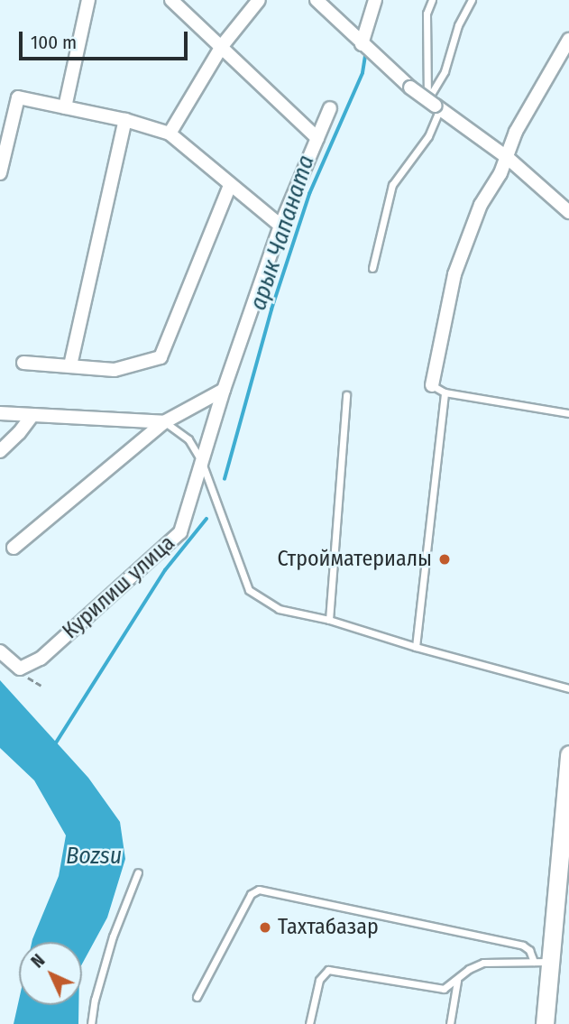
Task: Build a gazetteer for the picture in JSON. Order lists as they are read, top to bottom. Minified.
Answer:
{"streets":{"street":["Курилиш улица"]},"water":["арык Чапаната","Bozsu"],"places":["Стройматериалы","Тахтабазар"],"scale_bar":"100 m","north":"top left"}
